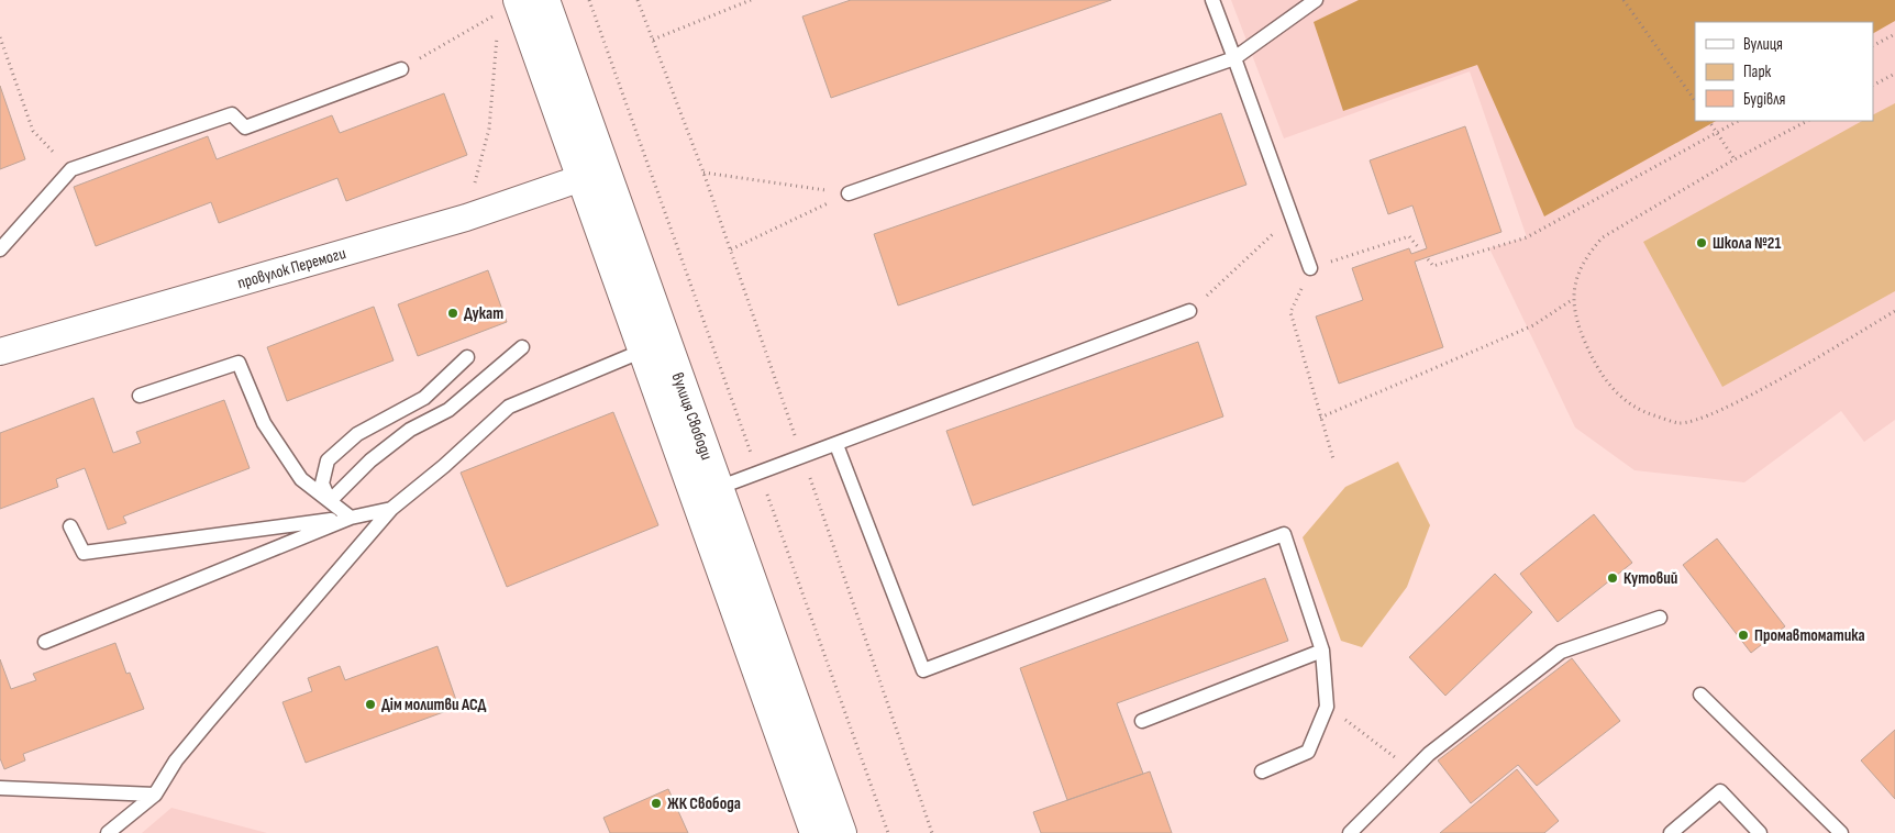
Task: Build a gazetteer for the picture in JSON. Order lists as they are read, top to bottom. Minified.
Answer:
{"streets":{"main road":["вулиця Свободи"],"street":["провулок Перемоги"]},"crossings":[["провулок Перемоги","вулиця Свободи"]],"places":["Школа №21","Дукат","Кутовий","Промавтоматика","Дім молитви АСД","ЖК Свобода"],"legend":["Вулиця","Парк","Будівля"]}
